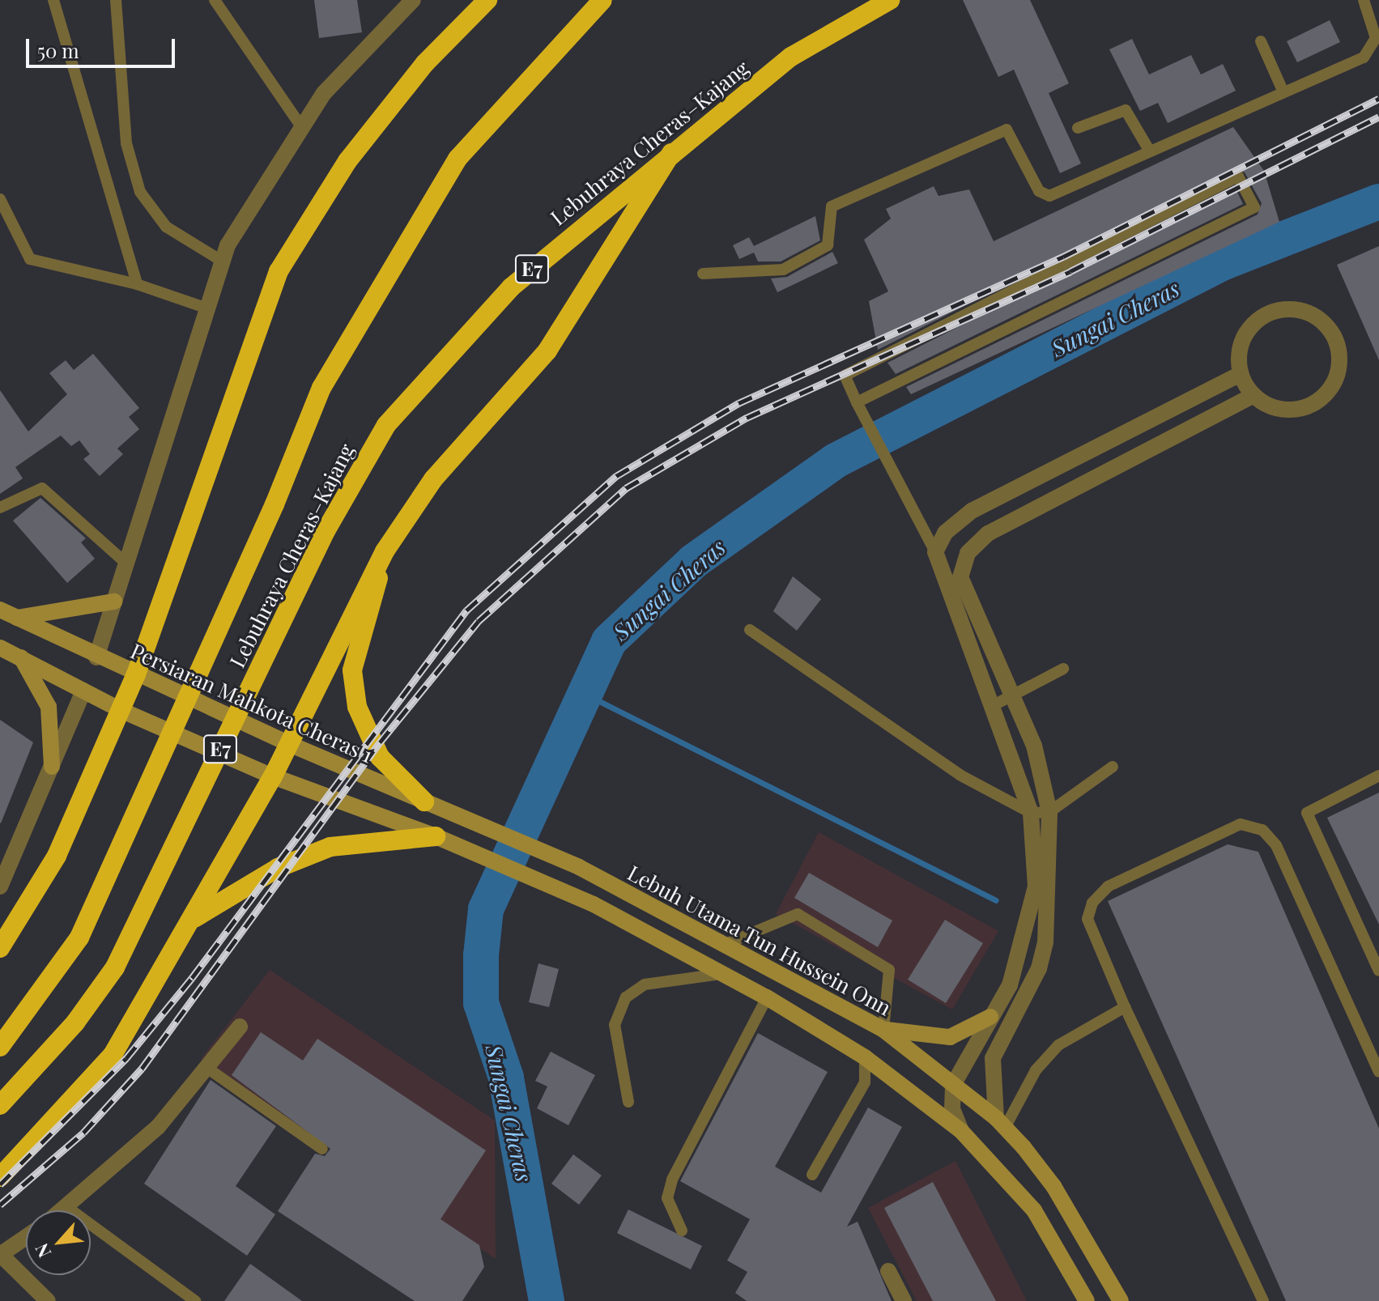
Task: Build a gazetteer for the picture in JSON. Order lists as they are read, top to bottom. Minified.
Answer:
{"streets":{"highway":["Lebuhraya Cheras–Kajang","E7"],"main road":["Persiaran Mahkota Cheras 1","Lebuh Utama Tun Hussein Onn"]},"crossings":[["Persiaran Mahkota Cheras 1","Lebuh Utama Tun Hussein Onn"]],"water":["Sungai Cheras"],"scale_bar":"50 m","north":"bottom left"}
